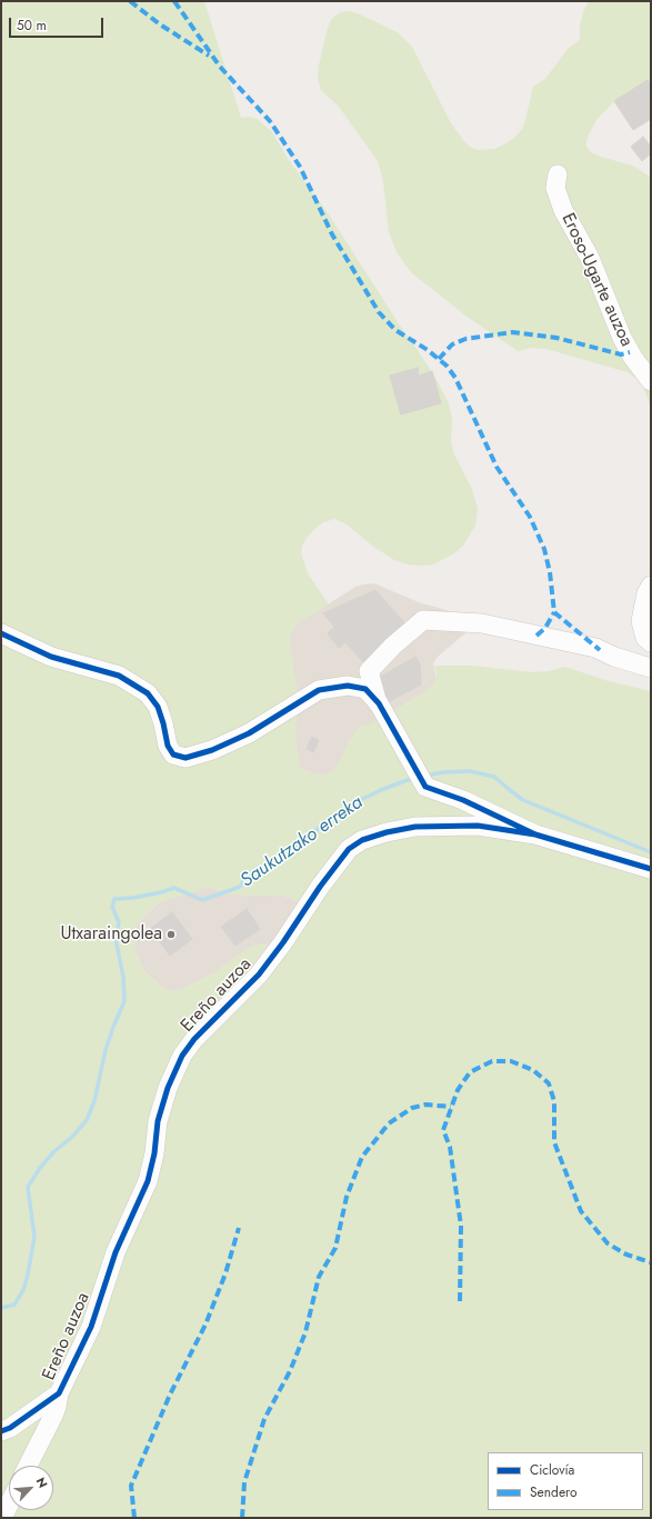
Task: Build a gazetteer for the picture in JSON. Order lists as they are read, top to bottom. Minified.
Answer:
{"streets":{"street":["Eroso-Ugarte auzoa","Ereño auzoa"]},"water":["Saukutzako erreka"],"places":["Utxaraingolea"],"legend":["Ciclovía","Sendero"],"scale_bar":"50 m","north":"top right"}
